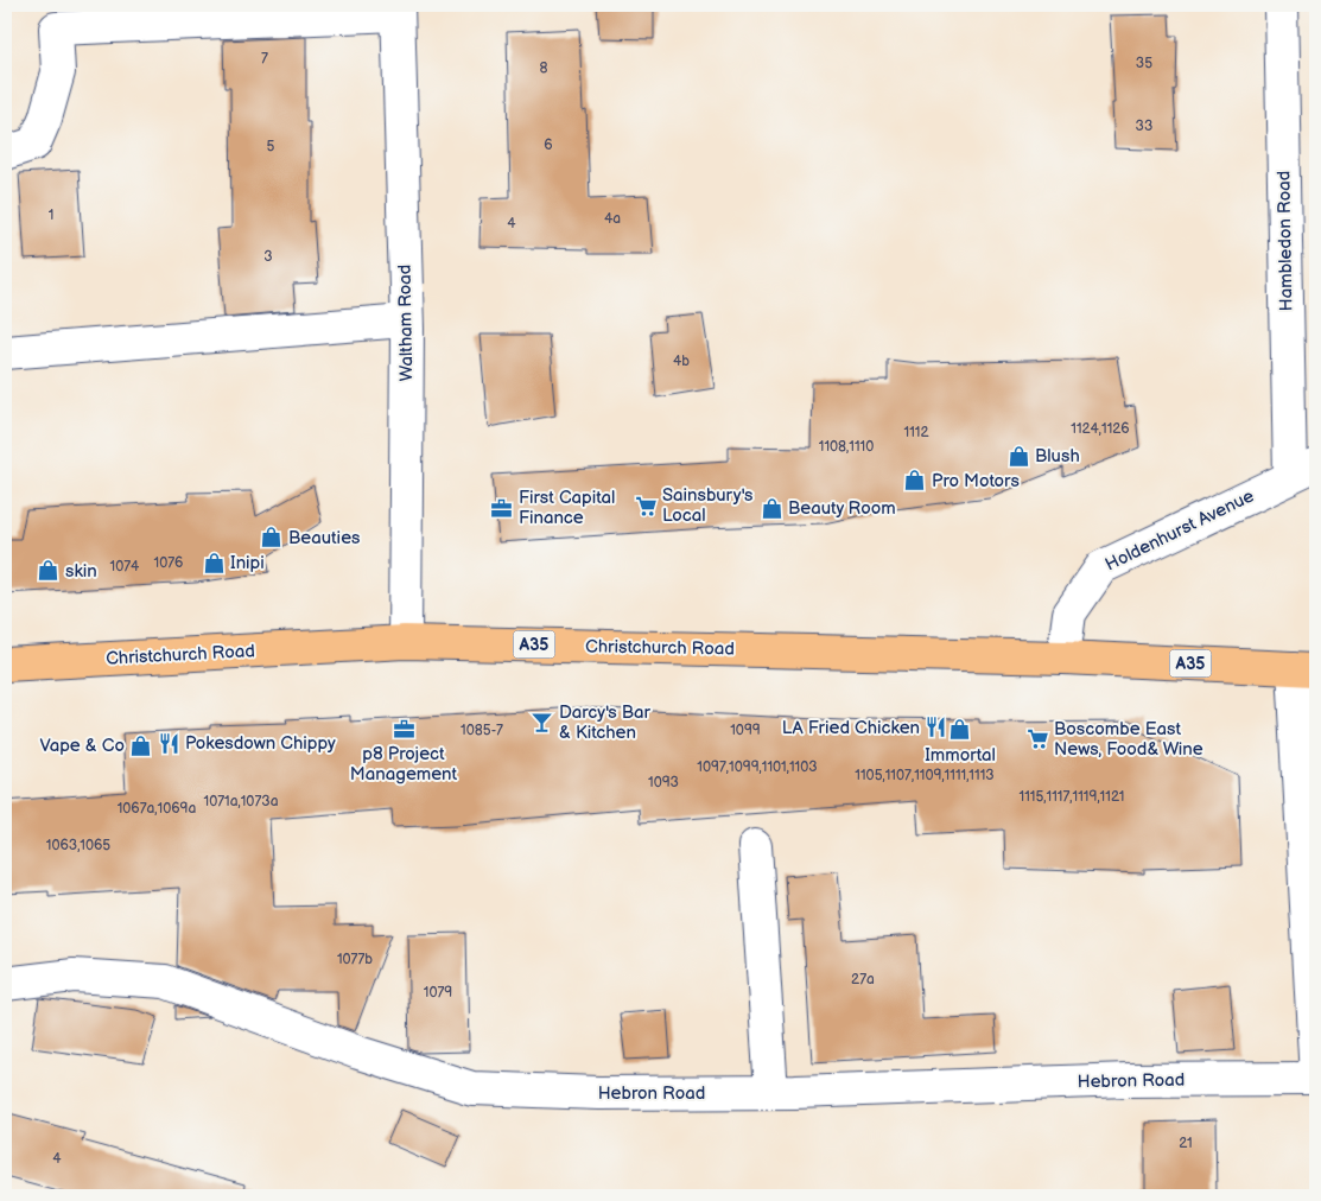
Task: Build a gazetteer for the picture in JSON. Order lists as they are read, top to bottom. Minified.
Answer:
{"streets":{"main road":["A35","Christchurch Road"],"street":["Hambledon Road","Waltham Road","Holdenhurst Avenue","Hebron Road"]},"crossings":[["Hambledon Road","Holdenhurst Avenue"],["Waltham Road","Christchurch Road"],["Holdenhurst Avenue","Christchurch Road"]],"places":{"shop":["Blush","Pro Motors","Beauty Room","Beauties","Inipi","skin","Immortal","Vape & Co"],"supermarket":["Sainsbury's Local","Boscombe East News, Food& Wine"],"office":["First Capital Finance","p8 Project Management"],"bar":["Darcy's Bar & Kitchen"],"restaurant":["LA Fried Chicken","Pokesdown Chippy"]},"house_numbers":["7","35","8","33","6","5","1","4a","4","3","4b","1124,1126","1112","1108,1110","1076","1074","1085-7","1099","1097,1099,1101,1103","1105,1107,1109,1111,1113","1093","1115,1117,1119,1121","1071a,1073a","1067a,1069a","1063,1065","1077b","27a","1079","21","4"]}
